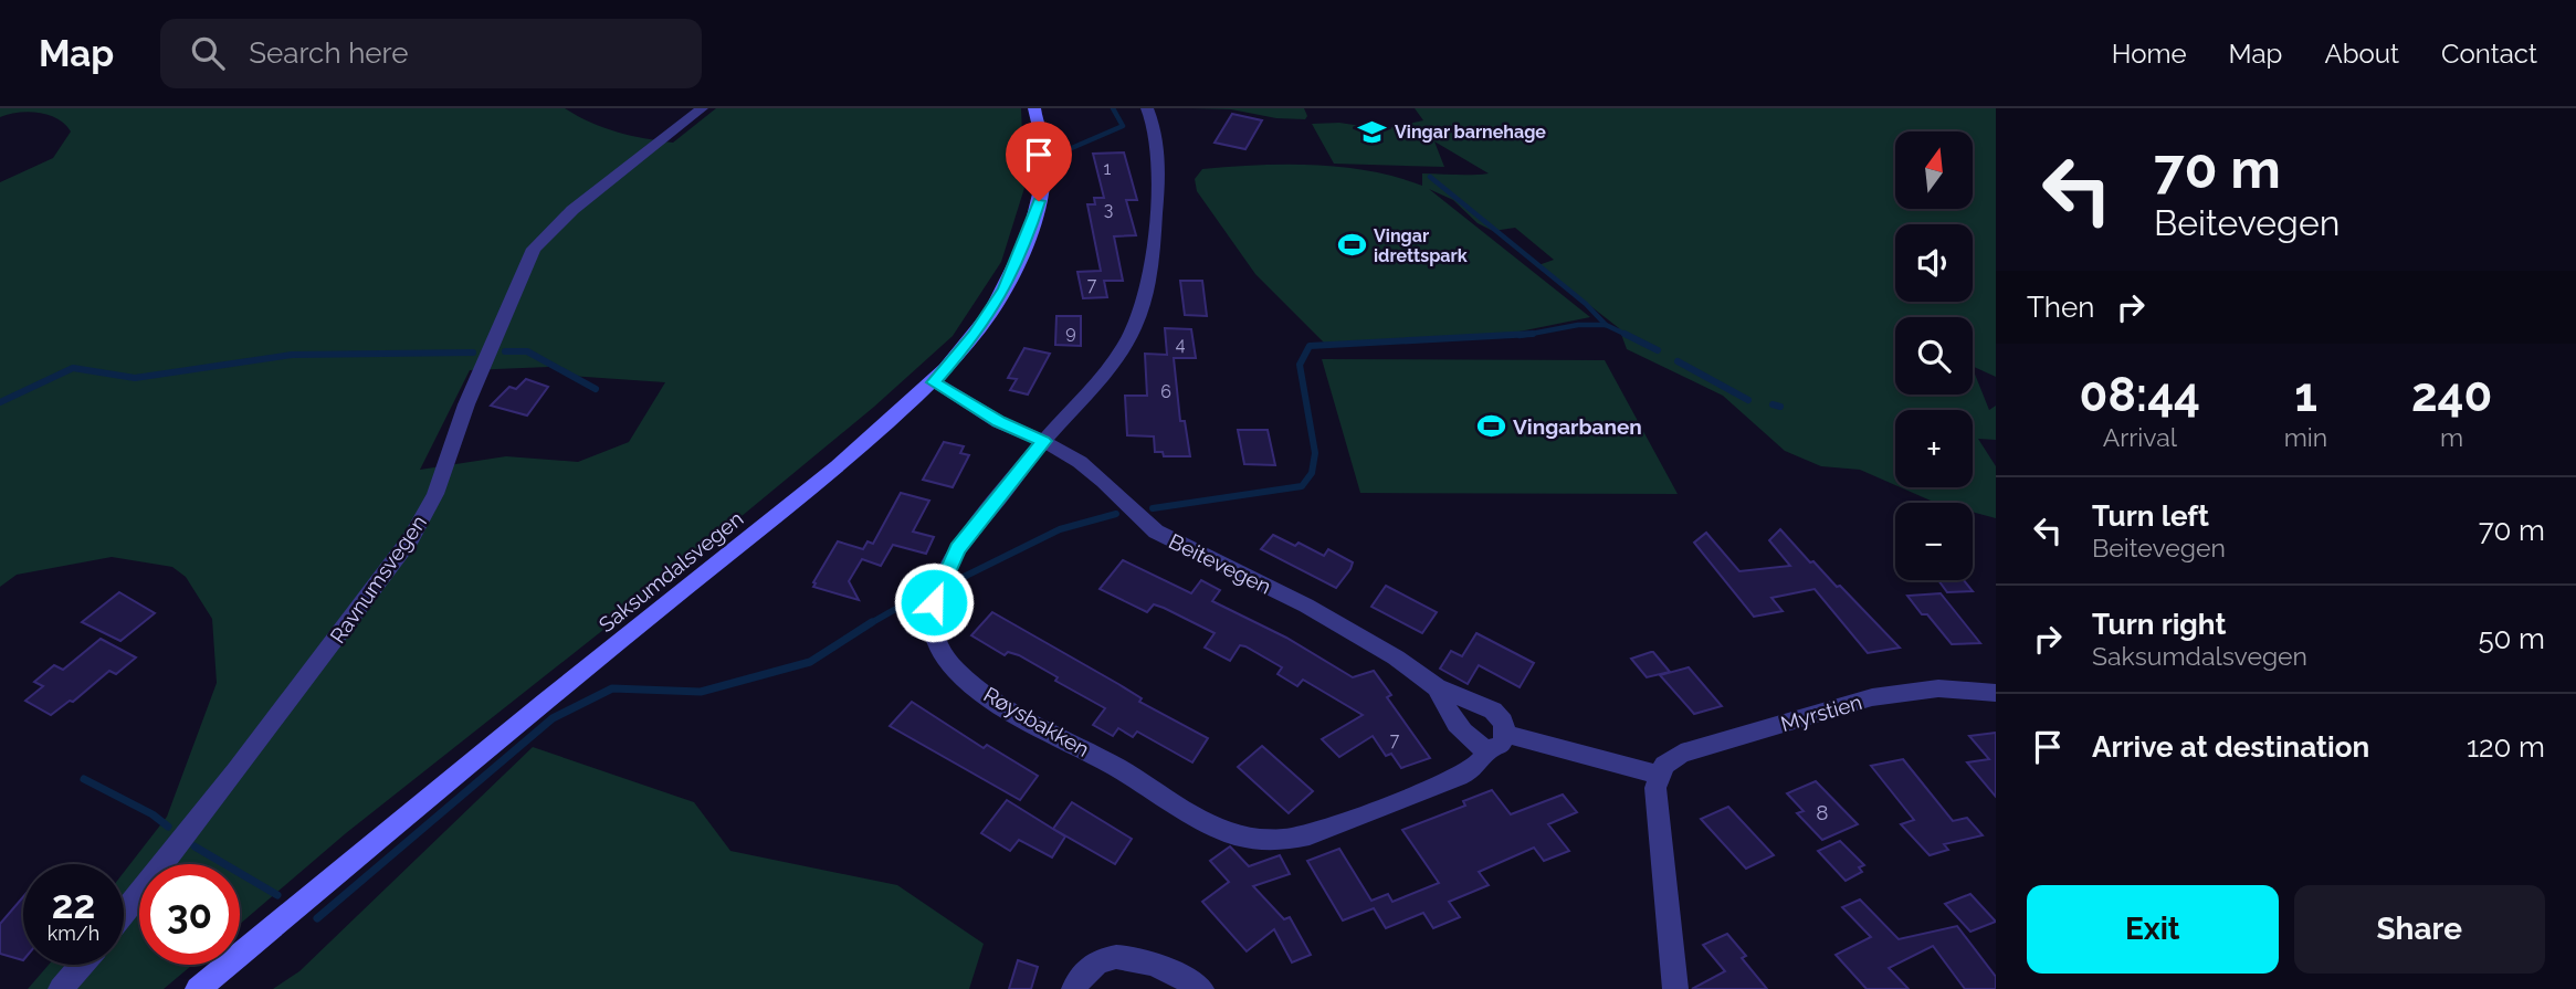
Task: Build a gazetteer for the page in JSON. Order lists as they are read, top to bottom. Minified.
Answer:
{"streets":{"main road":["Saksumdalsvegen"],"street":["Beitevegen","Ravnumsvegen","Myrstien","Røysbakken"]},"crossings":[["Beitevegen","Saksumdalsvegen"],["Beitevegen","Røysbakken"]],"places":{"school or university":["Vingar barnehage"],"sports":["Vingar idrettspark","Vingarbanen"]},"house_numbers":["1","3","7","9","4","6","7","8"],"north":"top","page":{"header":"Map","search":"Search here","nav":["Home","Map","About","Contact"],"turn":["70 m","Beitevegen"],"map_buttons":["+","−"],"then":"Then","eta":["08:44","Arrival","1","min","240","m"],"list":[{"name":"Turn left","note":"Beitevegen","value":"70 m"},{"name":"Turn right","note":"Saksumdalsvegen","value":"50 m"},{"name":"Arrive at destination","value":"120 m"}],"speed":"22 km/h","limit":"30","buttons":["Exit","Share"]}}
